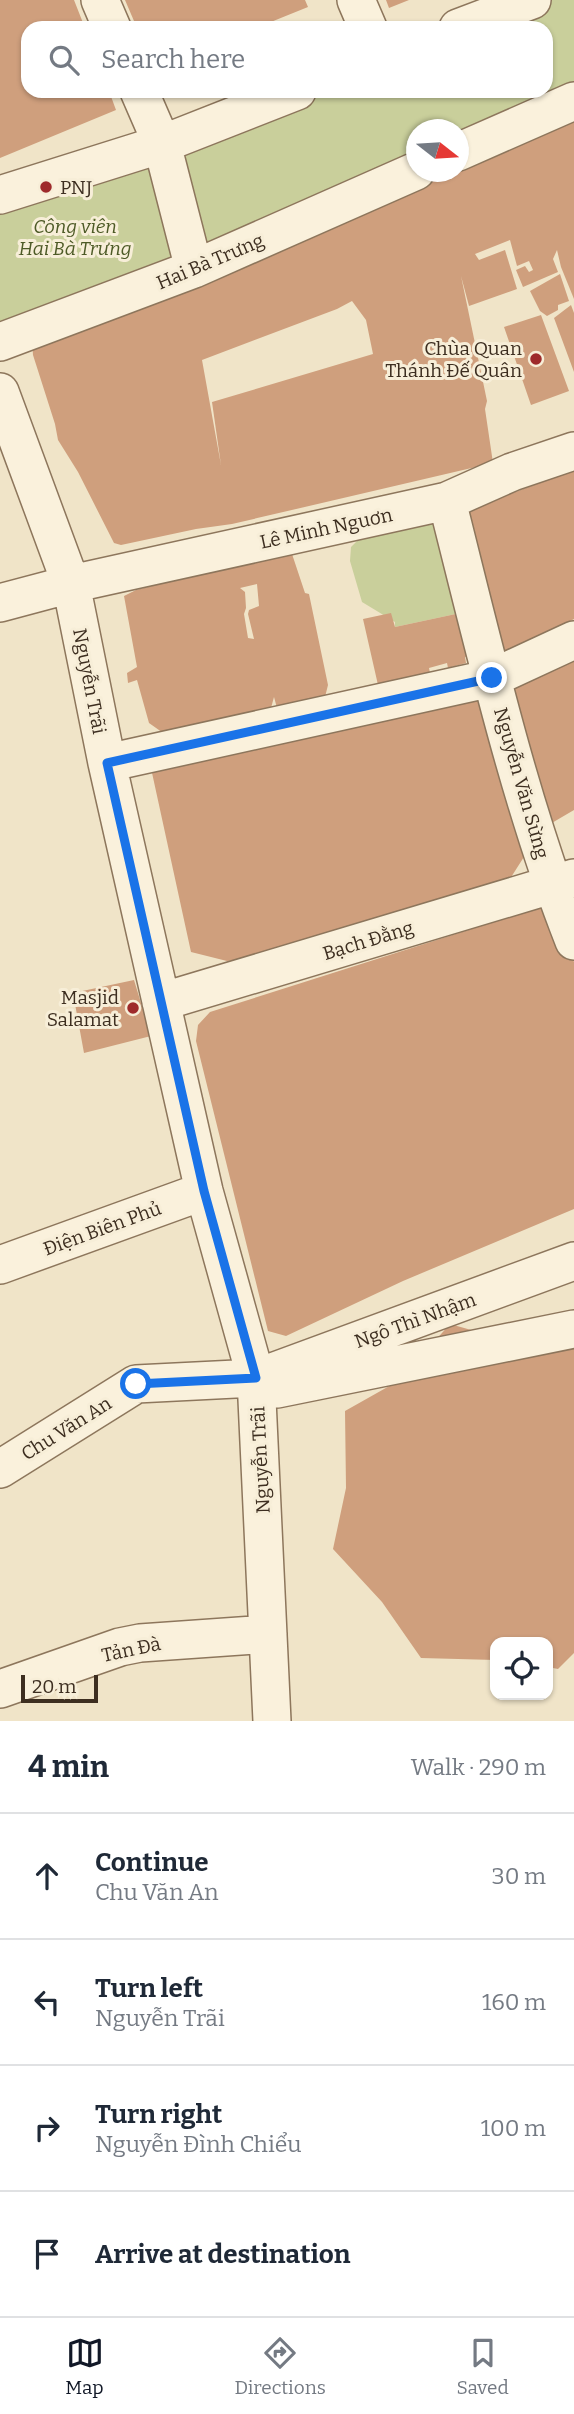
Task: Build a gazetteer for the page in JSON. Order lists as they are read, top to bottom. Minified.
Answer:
{"streets":{"street":["Hai Bà Trưng","Lê Minh Nguơn","Nguyễn Trãi","Nguyễn Văn Sừng","Bạch Đằng","Điện Biên Phủ","Ngô Thì Nhậm","Chu Văn An","Tản Đà"]},"crossings":[["Lê Minh Nguơn","Nguyễn Trãi"],["Lê Minh Nguơn","Nguyễn Văn Sừng"],["Nguyễn Trãi","Bạch Đằng"],["Nguyễn Trãi","Điện Biên Phủ"],["Nguyễn Trãi","Ngô Thì Nhậm"],["Nguyễn Trãi","Chu Văn An"],["Nguyễn Trãi","Tản Đà"],["Nguyễn Văn Sừng","Bạch Đằng"],["Ngô Thì Nhậm","Chu Văn An"]],"parks":["Công viên Hai Bà Trưng"],"places":["PNJ","Chùa Quan Thánh Đế Quân","Masjid Salamat"],"scale_bar":"20 m","north":"right","page":{"search":"Search here","scale":"20 m","heading":["4 min","Walk · 290 m"],"list":[["Continue","Chu Văn An","30 m"],["Turn left","Nguyễn Trãi","160 m"],["Turn right","Nguyễn Đình Chiểu","100 m"],"Arrive at destination"],"nav":["Map","Directions","Saved"]}}
